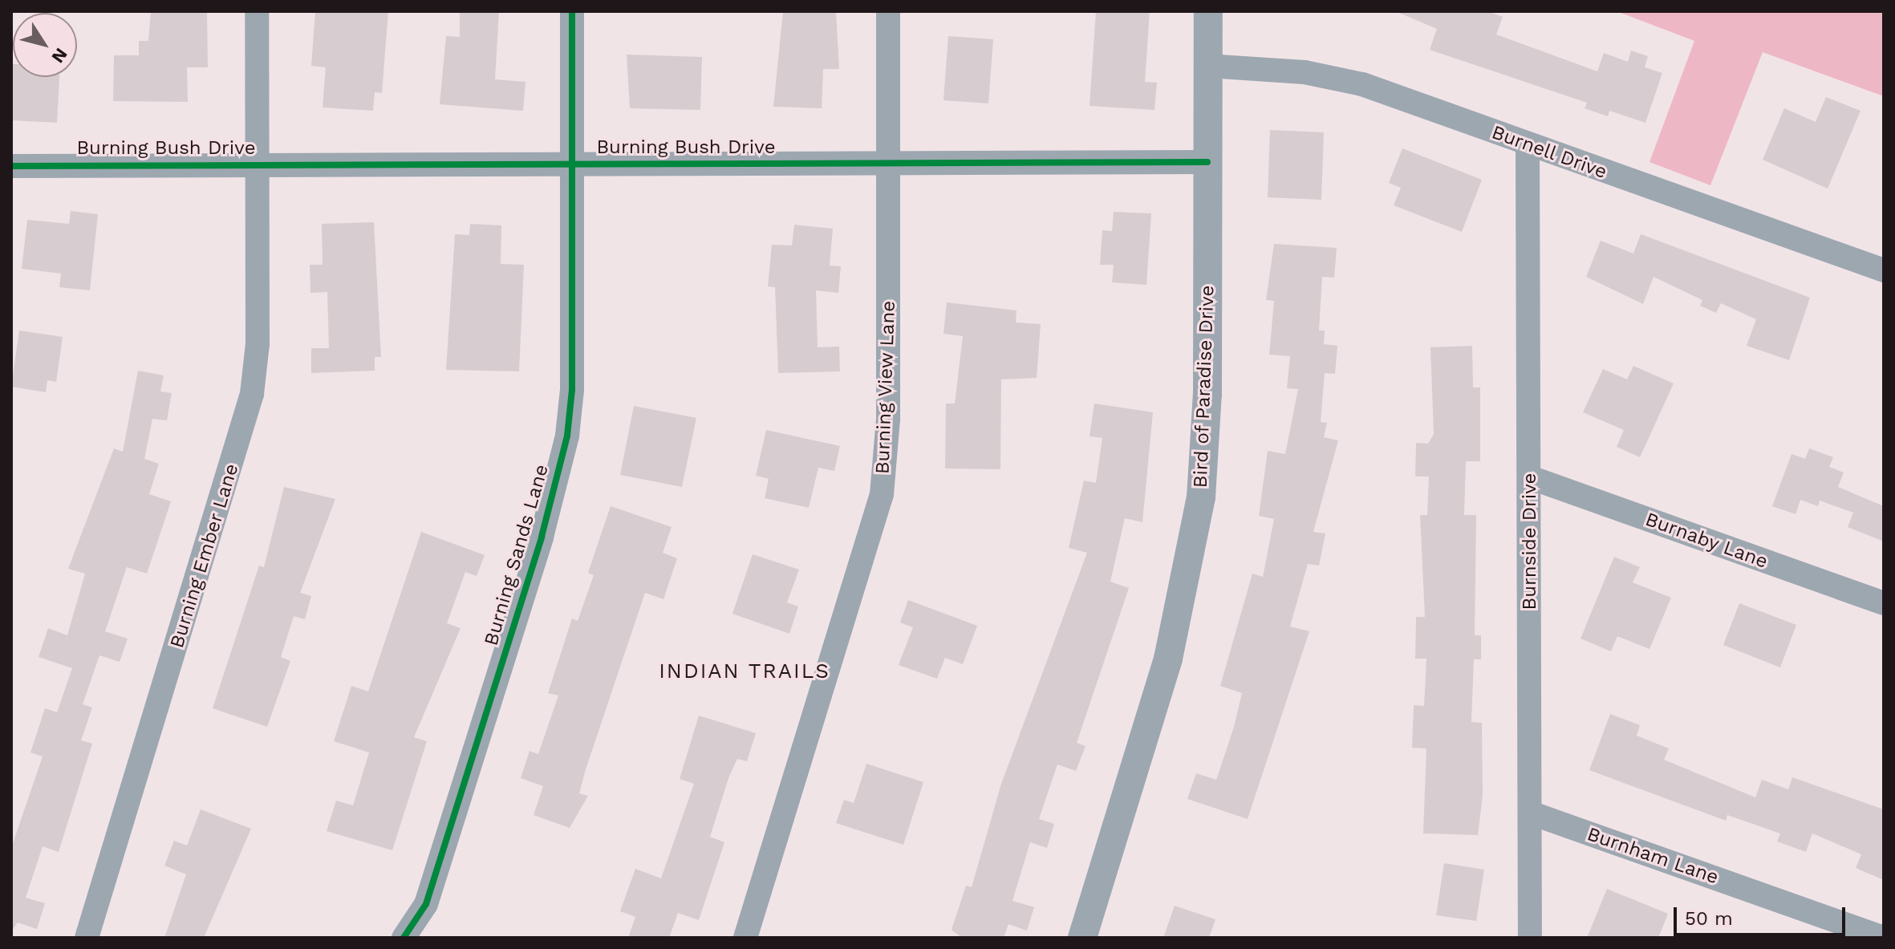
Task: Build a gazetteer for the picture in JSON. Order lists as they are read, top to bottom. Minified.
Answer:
{"streets":{"street":["Burning Bush Drive","Burnell Drive","Bird of Paradise Drive","Burning View Lane","Burnaby Lane","Burnside Drive","Burning Sands Lane","Burning Ember Lane","Burnham Lane"]},"crossings":[["Burning Bush Drive","Bird of Paradise Drive"],["Burning Bush Drive","Burning View Lane"],["Burning Bush Drive","Burning Sands Lane"],["Burning Bush Drive","Burning Ember Lane"],["Burnell Drive","Bird of Paradise Drive"],["Burnell Drive","Burnside Drive"],["Burnaby Lane","Burnside Drive"],["Burnside Drive","Burnham Lane"]],"districts":["INDIAN TRAILS"],"scale_bar":"50 m","north":"bottom right"}
